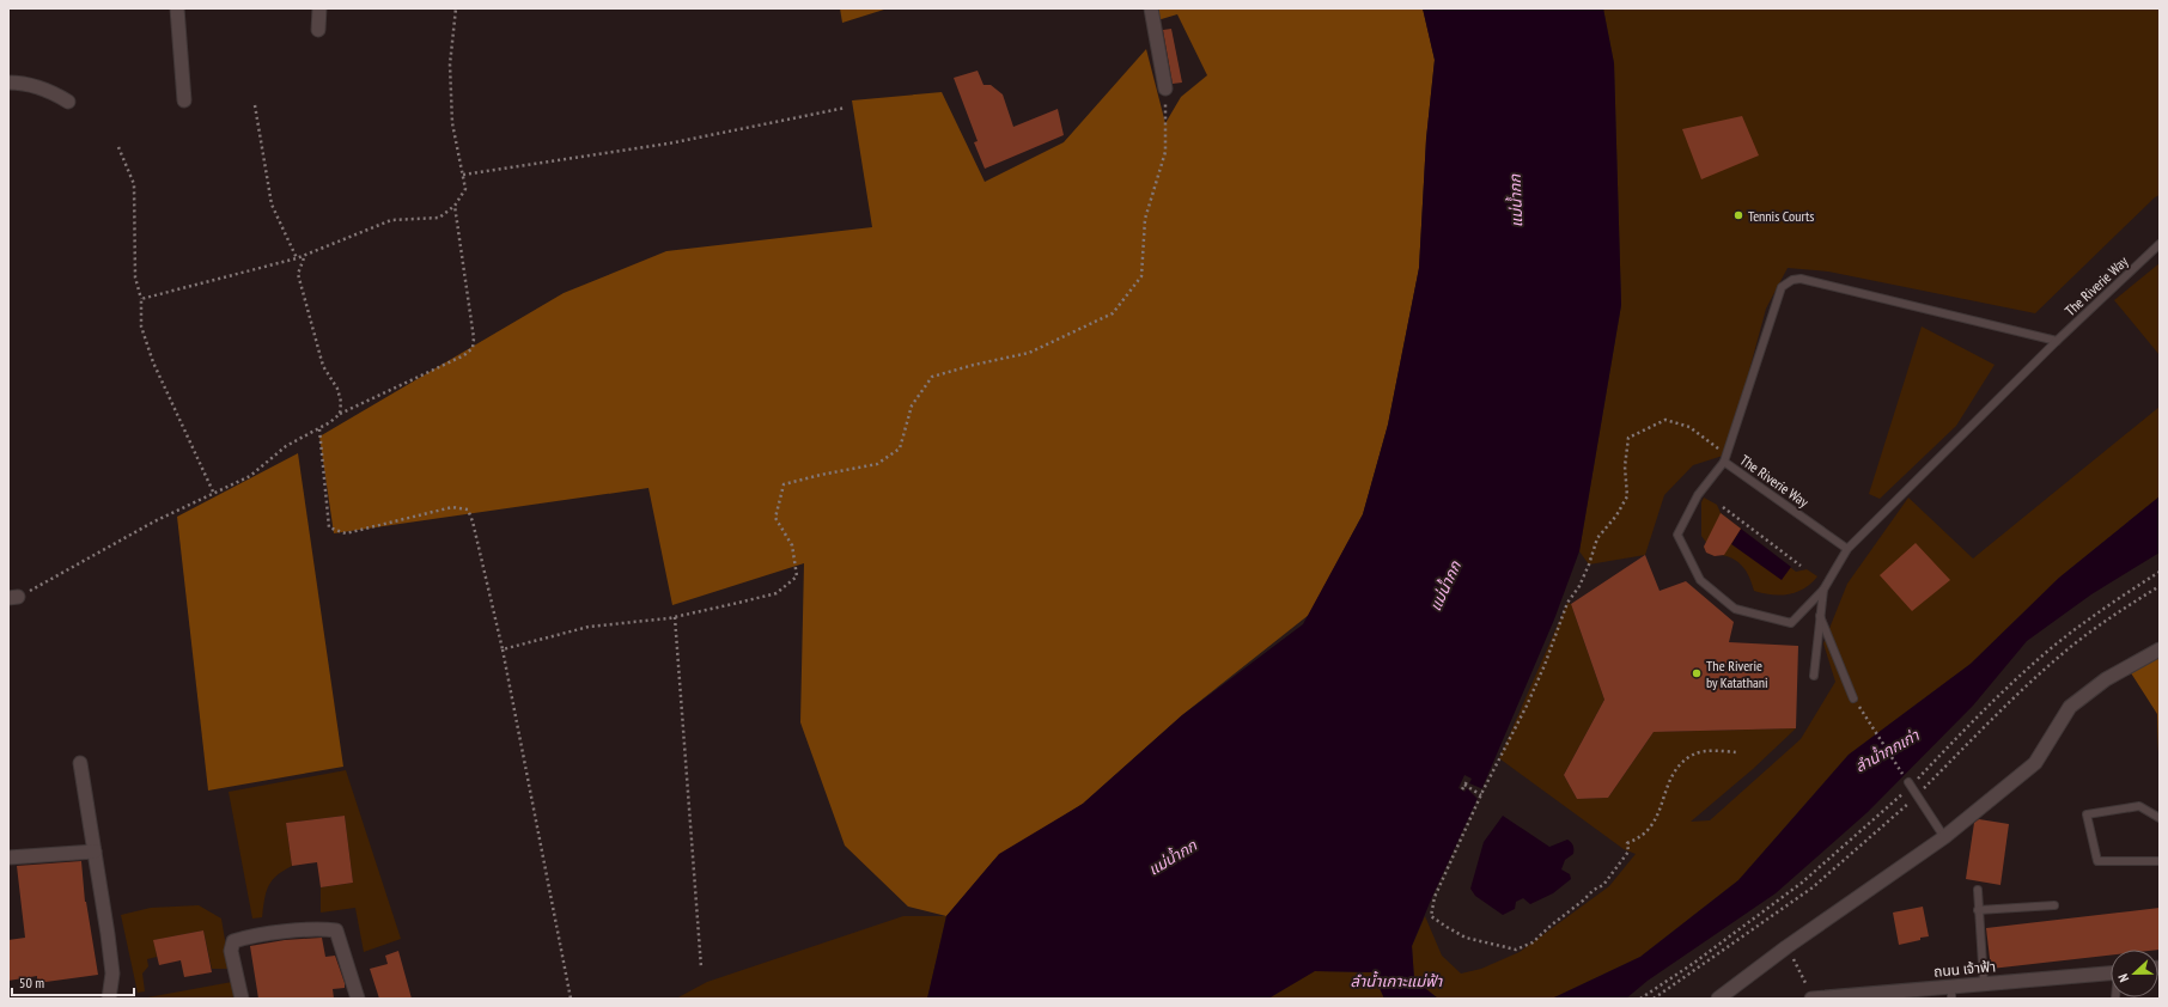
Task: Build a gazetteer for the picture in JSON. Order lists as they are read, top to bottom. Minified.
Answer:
{"streets":{"street":["ถนน เจ้าฟ้า"],"lane":["The Riverie Way"]},"water":["แม่น้ำกก","ลำน้ำกกเก่า","ลำน้ำเกาะแม่ฟ้า"],"places":["Tennis Courts","The Riverie by Katathani"],"scale_bar":"50 m","north":"left"}
